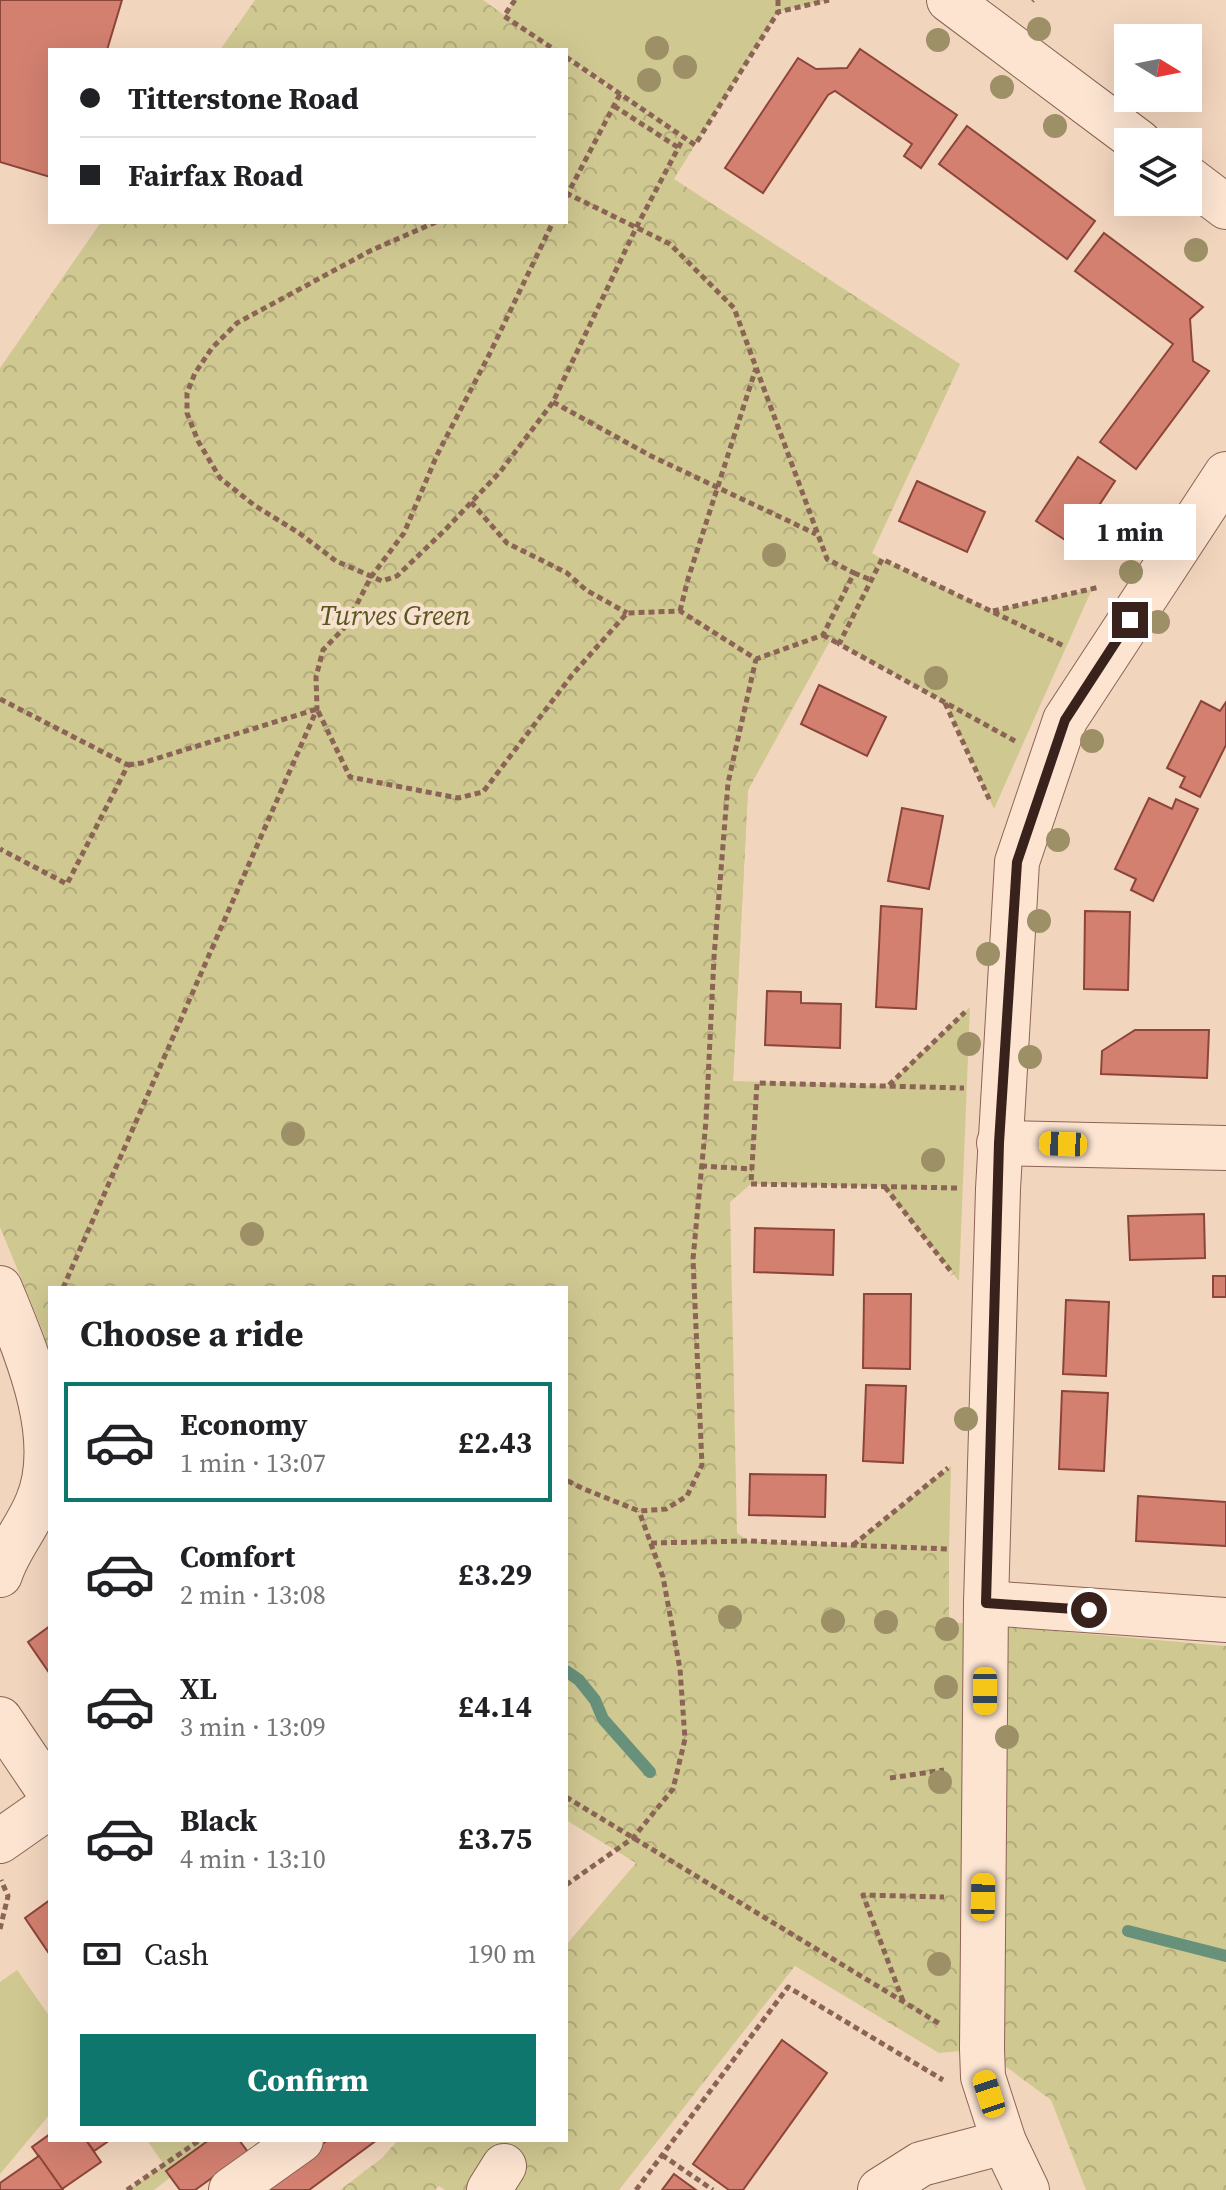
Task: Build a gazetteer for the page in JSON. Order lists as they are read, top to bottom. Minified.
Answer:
{"parks":["Turves Green"],"north":"right","page":{"banner":["Titterstone Road","Fairfax Road"],"bubble":"1 min","heading":"Choose a ride","list":[{"name":"Economy","note":"1 min · 13:07","value":"£2.43"},{"name":"Comfort","note":"2 min · 13:08","value":"£3.29"},{"name":"XL","note":"3 min · 13:09","value":"£4.14"},{"name":"Black","note":"4 min · 13:10","value":"£3.75"}],"pay":["Cash","190 m"],"buttons":"Confirm"}}
